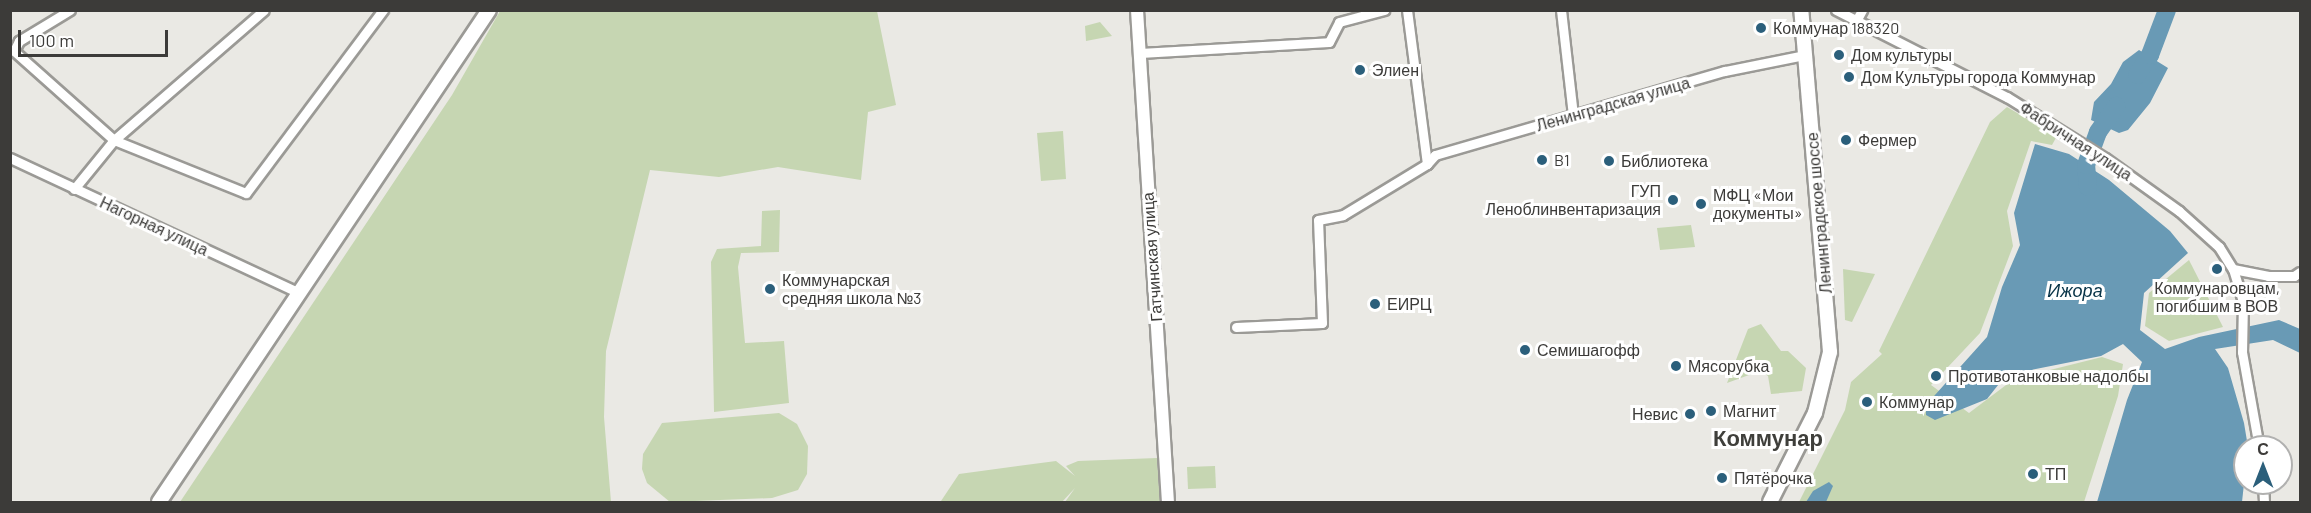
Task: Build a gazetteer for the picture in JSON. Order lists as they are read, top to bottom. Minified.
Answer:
{"streets":{"main road":["Ленинградское шоссе"],"street":["Ленинградская улица","Фабричная улица","Нагорная улица","Гатчинская улица"]},"crossings":[["Ленинградская улица","Ленинградское шоссе"]],"districts":["Коммунар"],"water":["Ижора"],"places":["Коммунар 188320","Дом культуры","Элиен","Дом Культуры города Коммунар","Фермер","B1","Библиотека","ГУП Леноблинвентаризация","МФЦ «Мои документы»","Коммунаровцам, погибшим в ВОВ","Коммунарская средняя школа №3","ЕИРЦ","Семишагофф","Мясорубка","Противотанковые надолбы","Коммунар","Магнит","Невис","ТП","Пятёрочка"],"scale_bar":"100 m","north":"top"}
